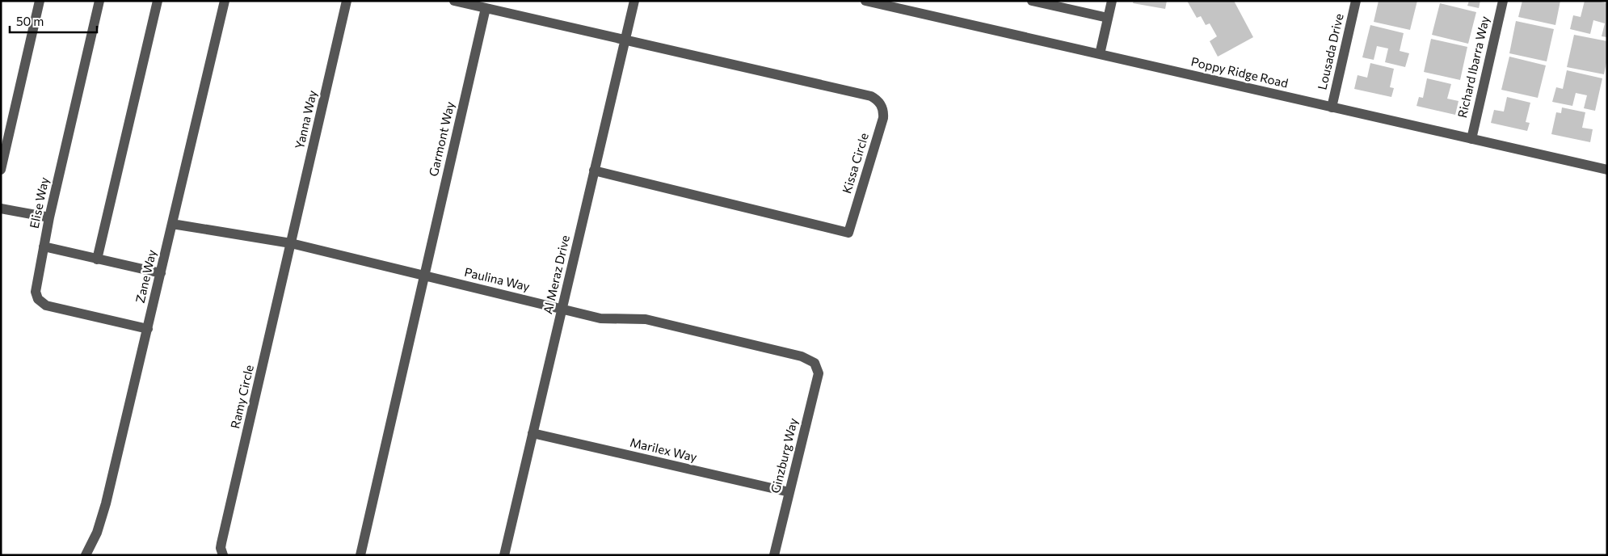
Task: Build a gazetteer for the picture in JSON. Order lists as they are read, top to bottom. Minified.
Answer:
{"streets":{"street":["Lousada Drive","Richard Ibarra Way","Poppy Ridge Road","Yanna Way","Garmont Way","Kissa Circle","Elise Way","Al Meraz Drive","Zane Way","Paulina Way","Ramy Circle","Marilex Way","Ginzburg Way"]},"crossings":[["Lousada Drive","Poppy Ridge Road"],["Richard Ibarra Way","Poppy Ridge Road"],["Yanna Way","Paulina Way"],["Yanna Way","Ramy Circle"],["Garmont Way","Paulina Way"],["Kissa Circle","Al Meraz Drive"],["Elise Way","Zane Way"],["Al Meraz Drive","Paulina Way"],["Al Meraz Drive","Marilex Way"],["Zane Way","Paulina Way"],["Paulina Way","Ramy Circle"],["Paulina Way","Ginzburg Way"],["Marilex Way","Ginzburg Way"]],"scale_bar":"50 m"}
